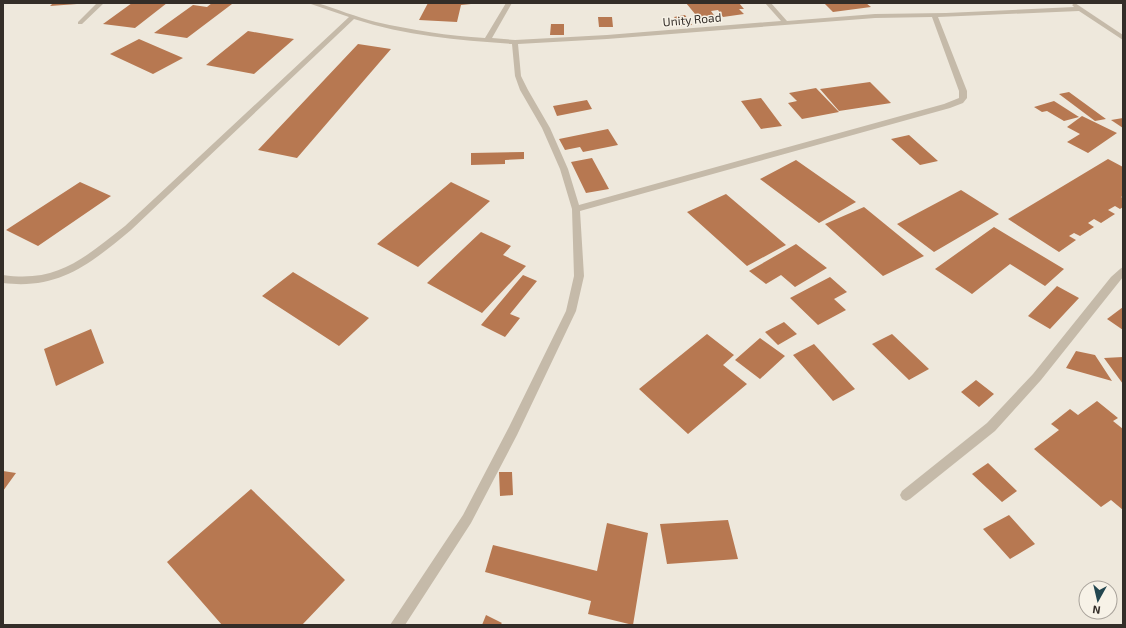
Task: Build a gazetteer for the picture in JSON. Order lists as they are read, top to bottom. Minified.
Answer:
{"streets":{"street":["Unity Road"]},"north":"bottom"}
